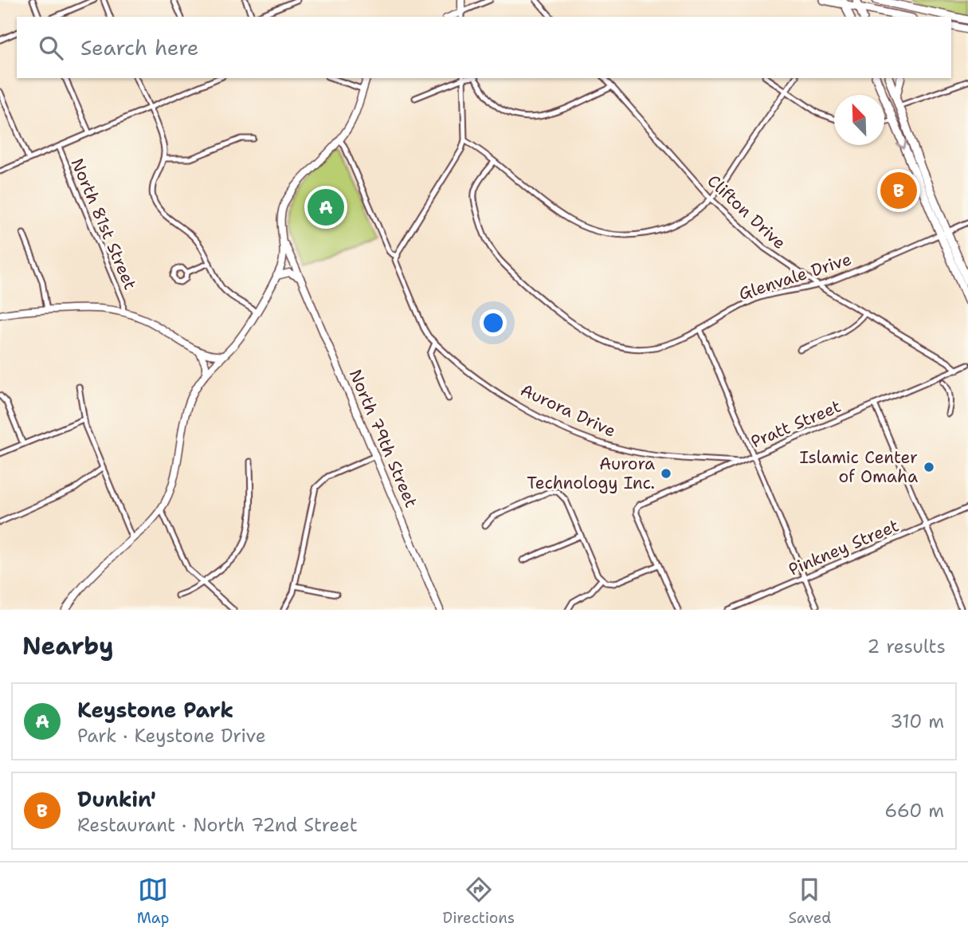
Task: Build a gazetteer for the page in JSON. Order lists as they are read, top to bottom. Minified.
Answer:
{"streets":{"street":["Clifton Drive","North 81st Street","Glenvale Drive","Aurora Drive","Pratt Street","North 79th Street","Pinkney Street"]},"crossings":[["Clifton Drive","Glenvale Drive"],["Clifton Drive","Pratt Street"],["Aurora Drive","Pratt Street"]],"places":["Islamic Center of Omaha","Aurora Technology Inc."],"north":"top left","page":{"search":"Search here","pins":["B","A"],"heading":["Nearby","2 results"],"list":[{"mark":"A","name":"Keystone Park","note":"Park · Keystone Drive","value":"310 m"},{"mark":"B","name":"Dunkin'","note":"Restaurant · North 72nd Street","value":"660 m"}],"nav":["Map","Directions","Saved"]}}
